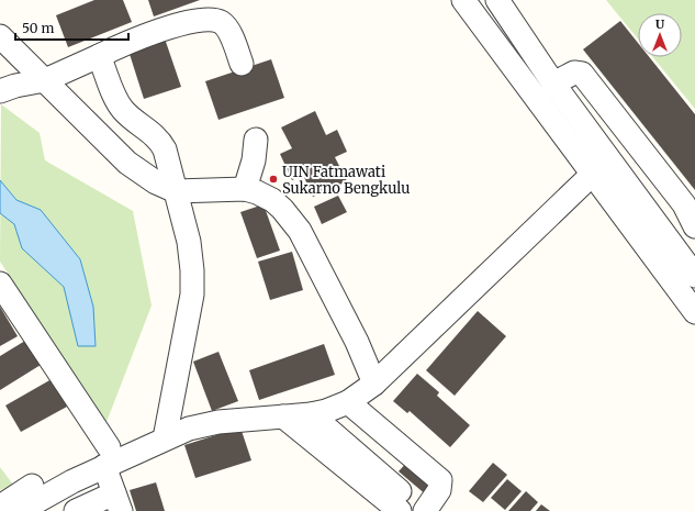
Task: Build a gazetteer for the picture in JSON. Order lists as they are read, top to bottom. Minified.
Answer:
{"places":["UIN Fatmawati Sukarno Bengkulu"],"scale_bar":"50 m","north":"top"}
